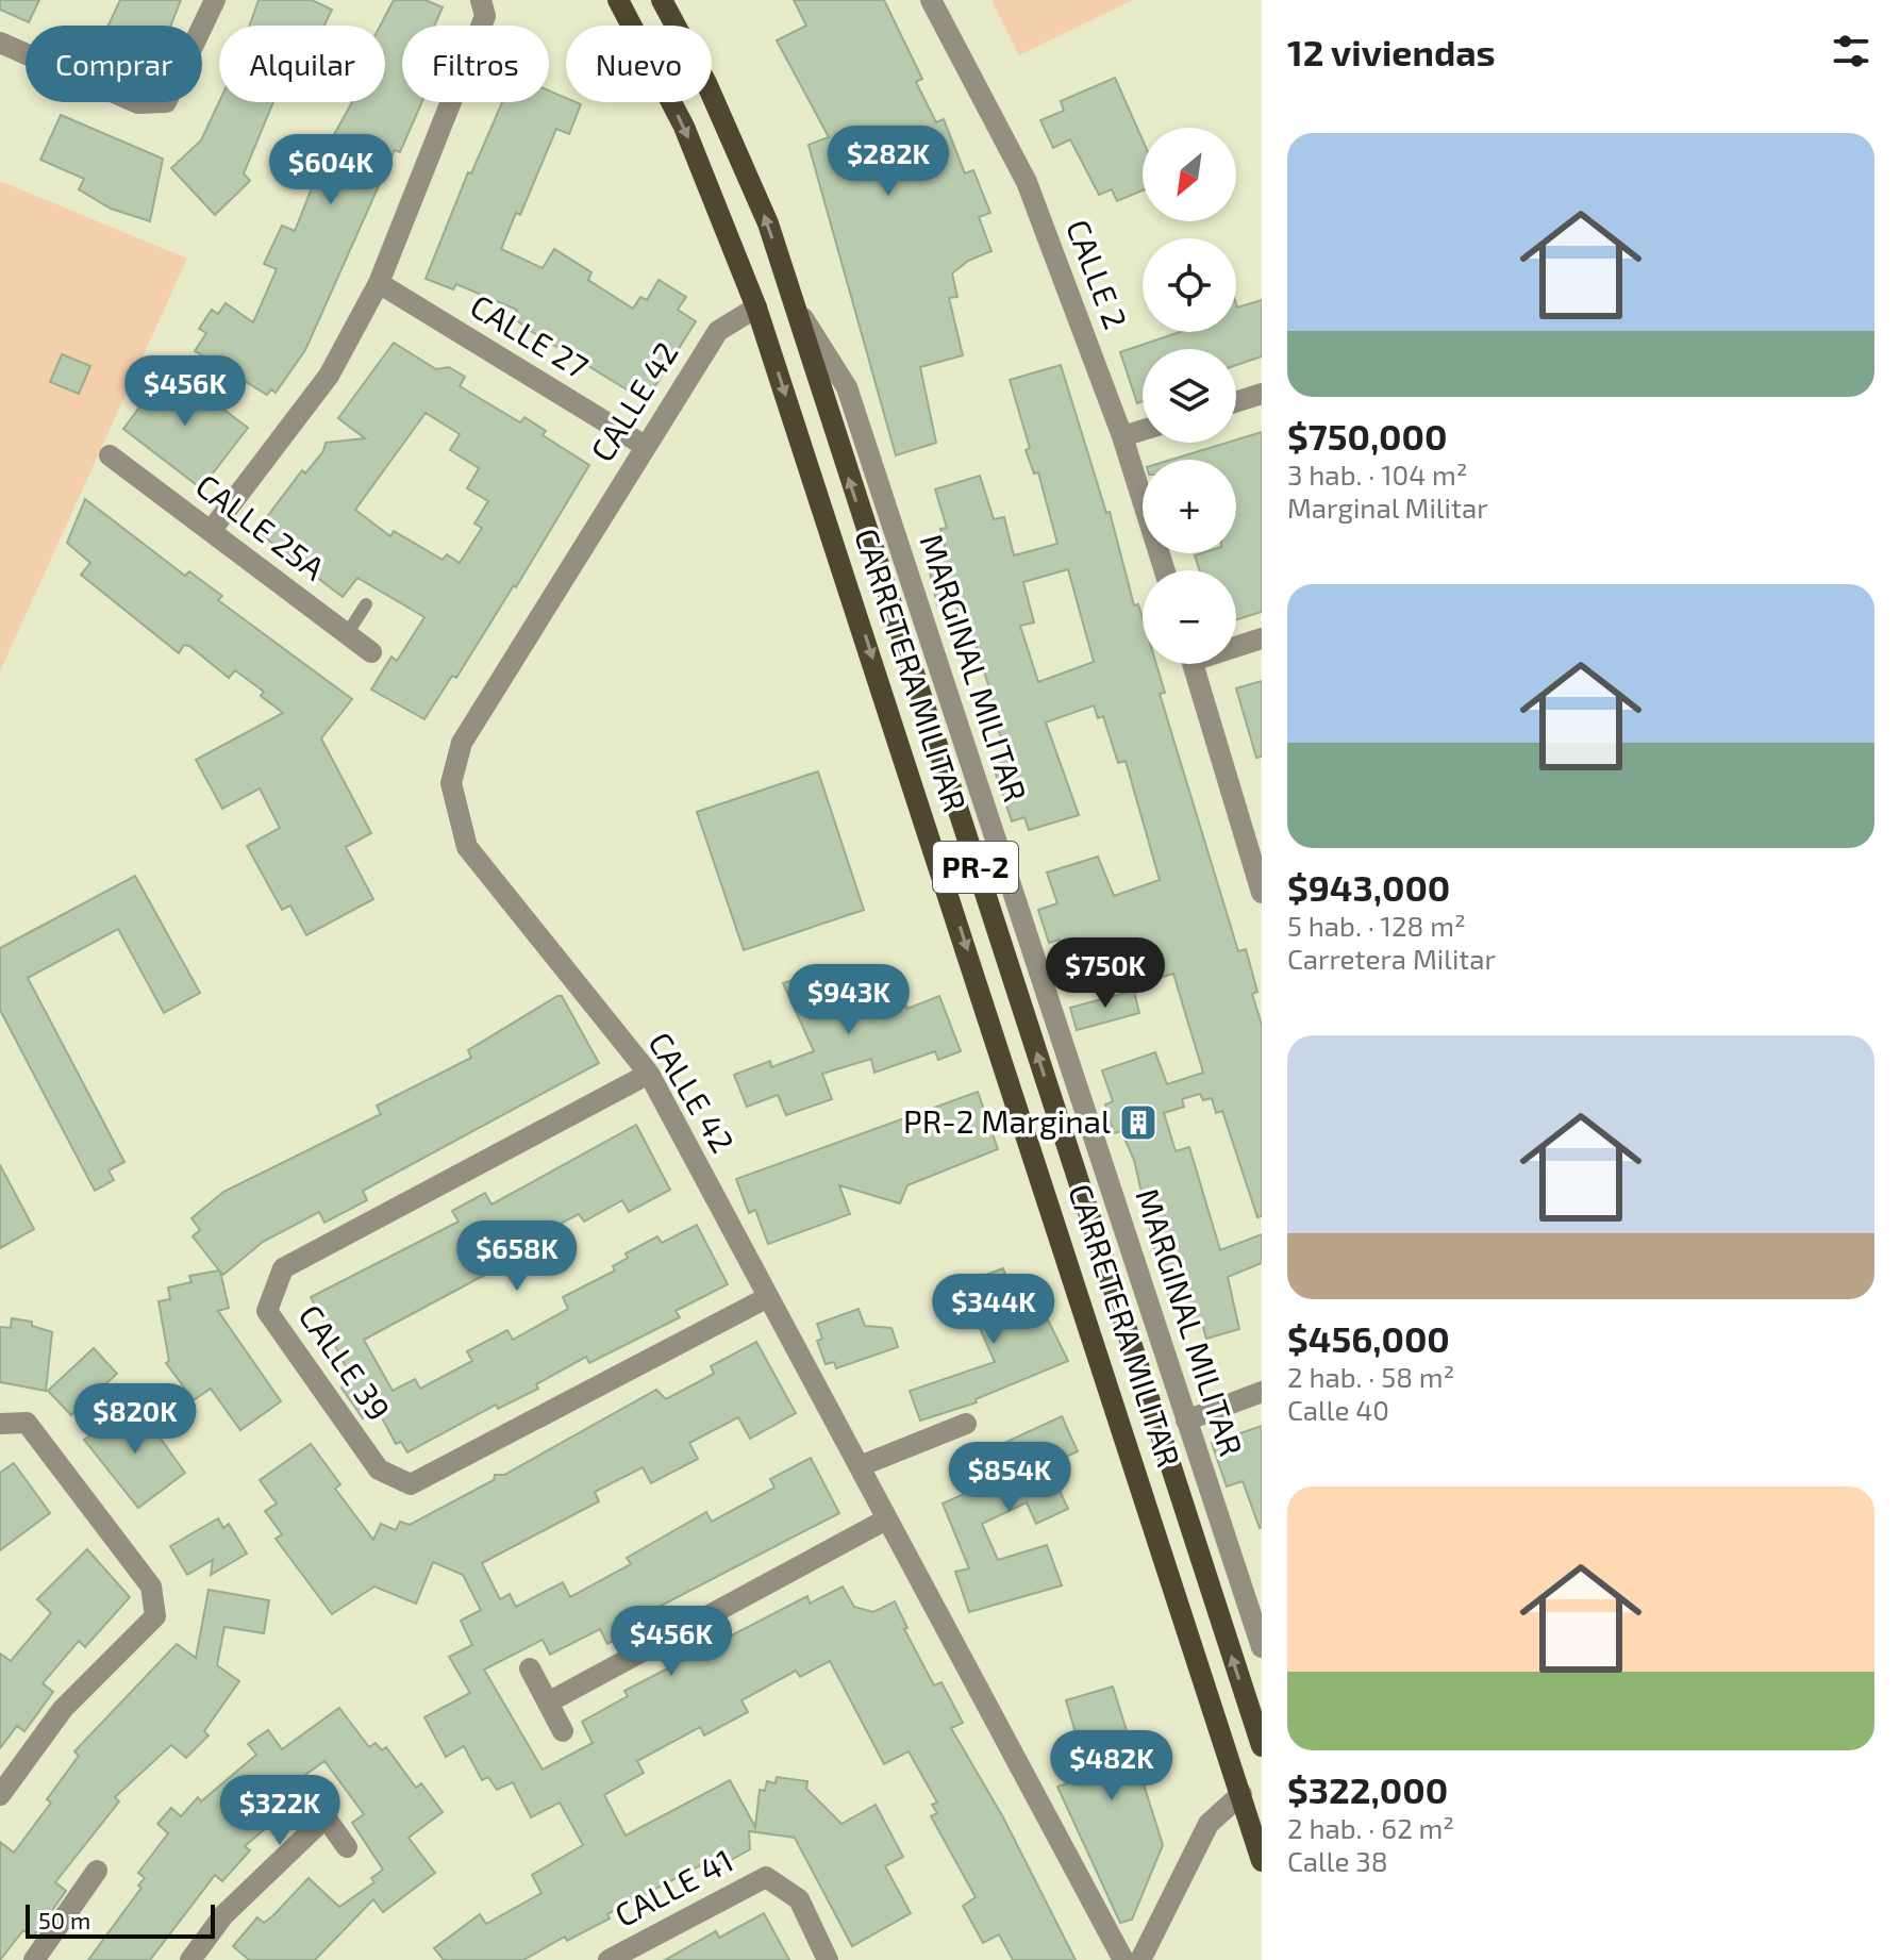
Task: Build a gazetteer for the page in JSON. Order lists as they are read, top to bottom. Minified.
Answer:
{"streets":{"main road":["CARRETERA MILITAR","PR-2"],"street":["CALLE 2","CALLE 27","CALLE 42","CALLE 25A","MARGINAL MILITAR","CALLE 39","CALLE 41"]},"crossings":[["CALLE 27","CALLE 42"],["CALLE 42","CARRETERA MILITAR"],["CALLE 42","CALLE 39"],["MARGINAL MILITAR","CARRETERA MILITAR"]],"places":{"building":["PR-2 Marginal"]},"scale_bar":"50 m","north":"bottom left","page":{"heading":"12 viviendas","chip":["Comprar","Alquilar","Filtros","Nuevo"],"list":[{"name":"$750,000","note":"3 hab. · 104 m² · Marginal Militar"},{"name":"$943,000","note":"5 hab. · 128 m² · Carretera Militar"},{"name":"$456,000","note":"2 hab. · 58 m² · Calle 40"},{"name":"$322,000","note":"2 hab. · 62 m² · Calle 38"}],"price":["$282K","$604K","$456K","$750K","$943K","$658K","$344K","$820K","$854K","$456K","$482K","$322K"],"map_buttons":["+","−"],"scale":"50 m"}}
